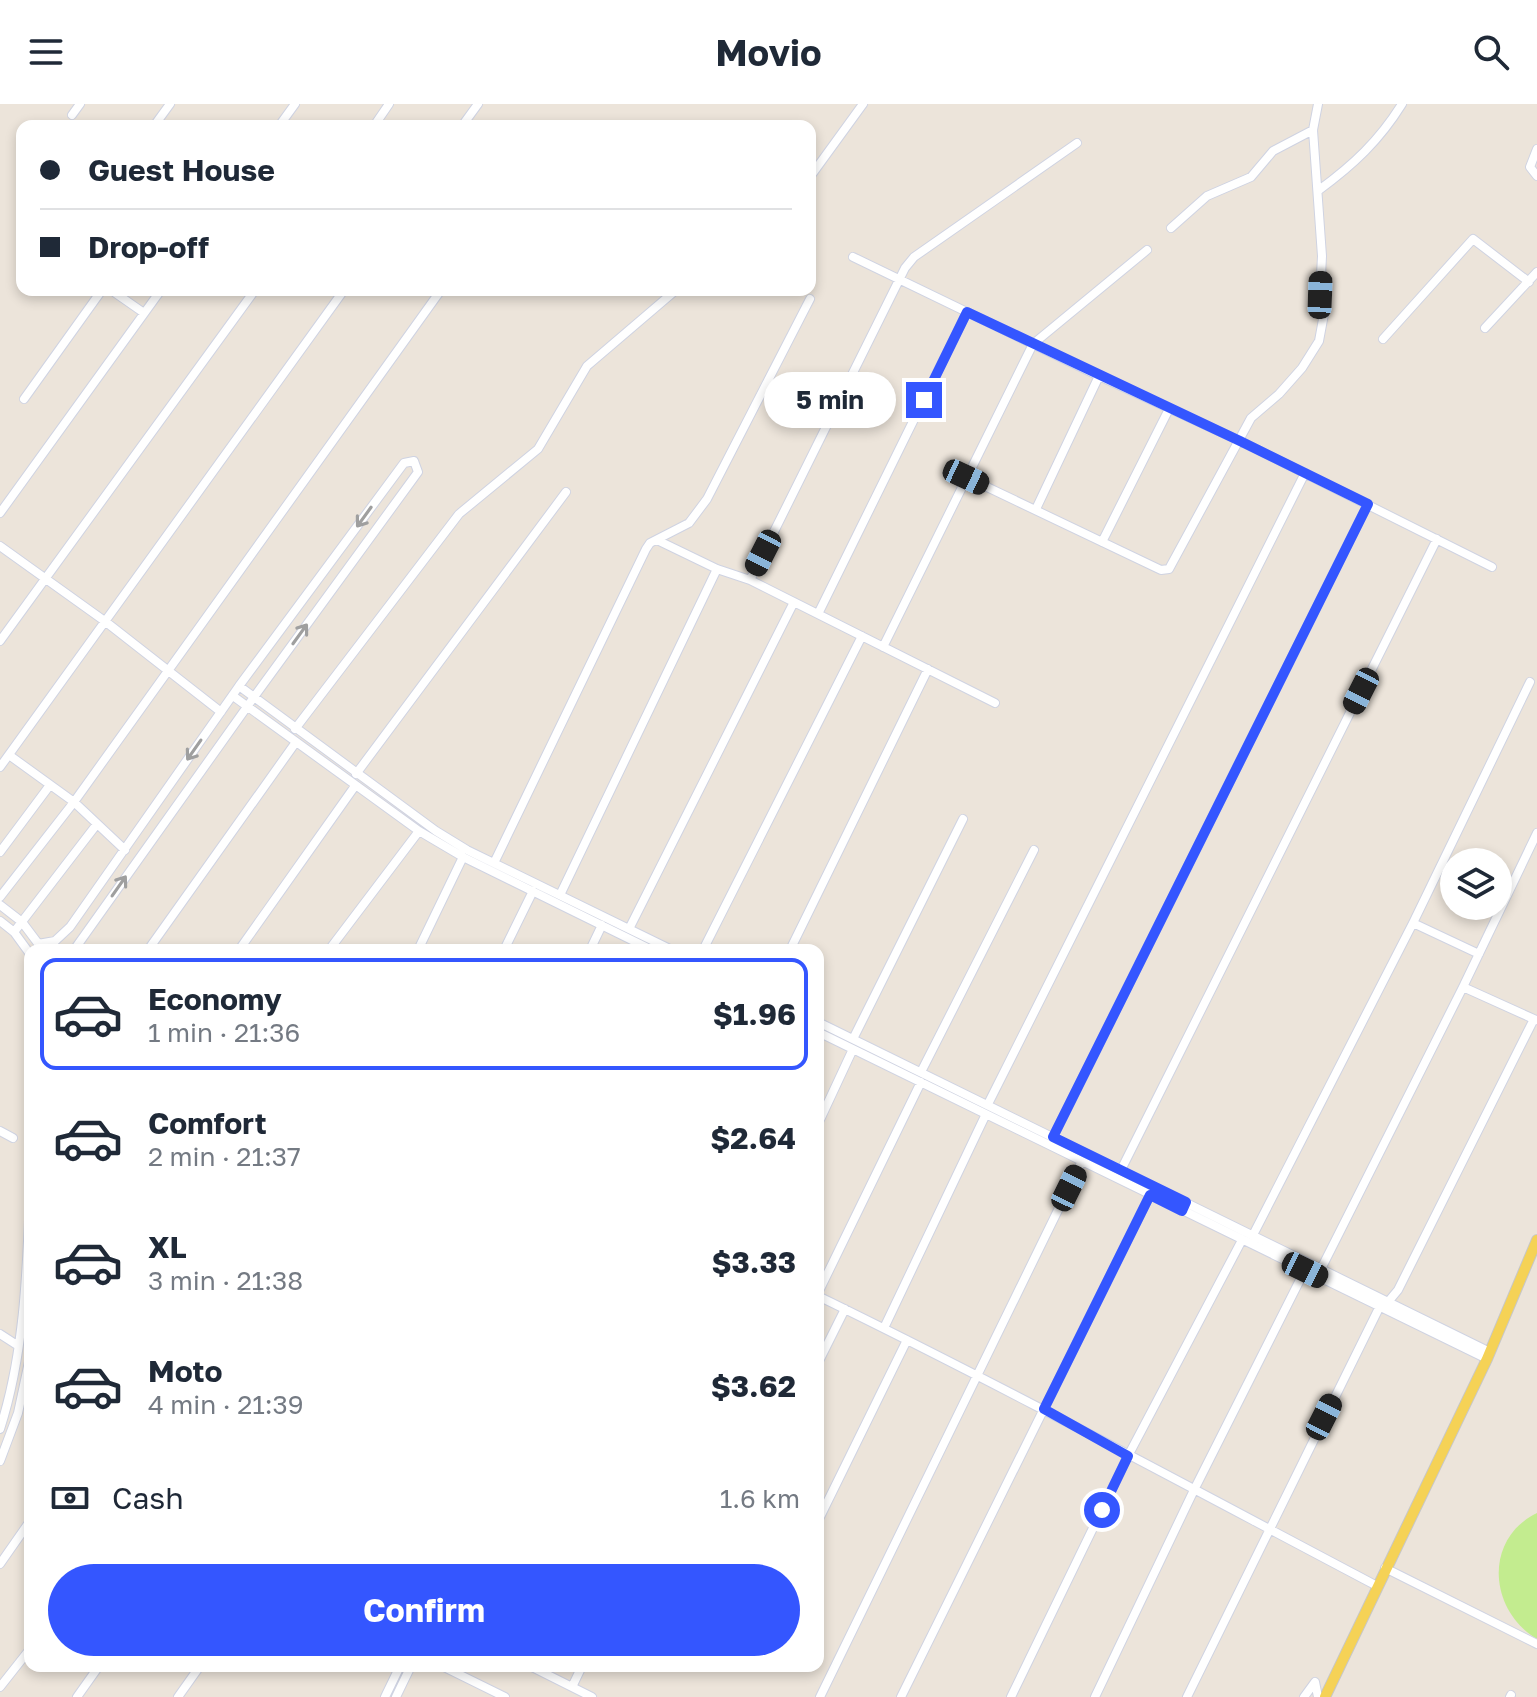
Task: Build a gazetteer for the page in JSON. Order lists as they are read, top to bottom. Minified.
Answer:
{"page":{"header":"Movio","banner":["Guest House","Drop-off"],"bubble":"5 min","list":[{"name":"Economy","note":"1 min · 21:36","value":"$1.96"},{"name":"Comfort","note":"2 min · 21:37","value":"$2.64"},{"name":"XL","note":"3 min · 21:38","value":"$3.33"},{"name":"Moto","note":"4 min · 21:39","value":"$3.62"}],"pay":["Cash","1.6 km"],"buttons":"Confirm"}}
